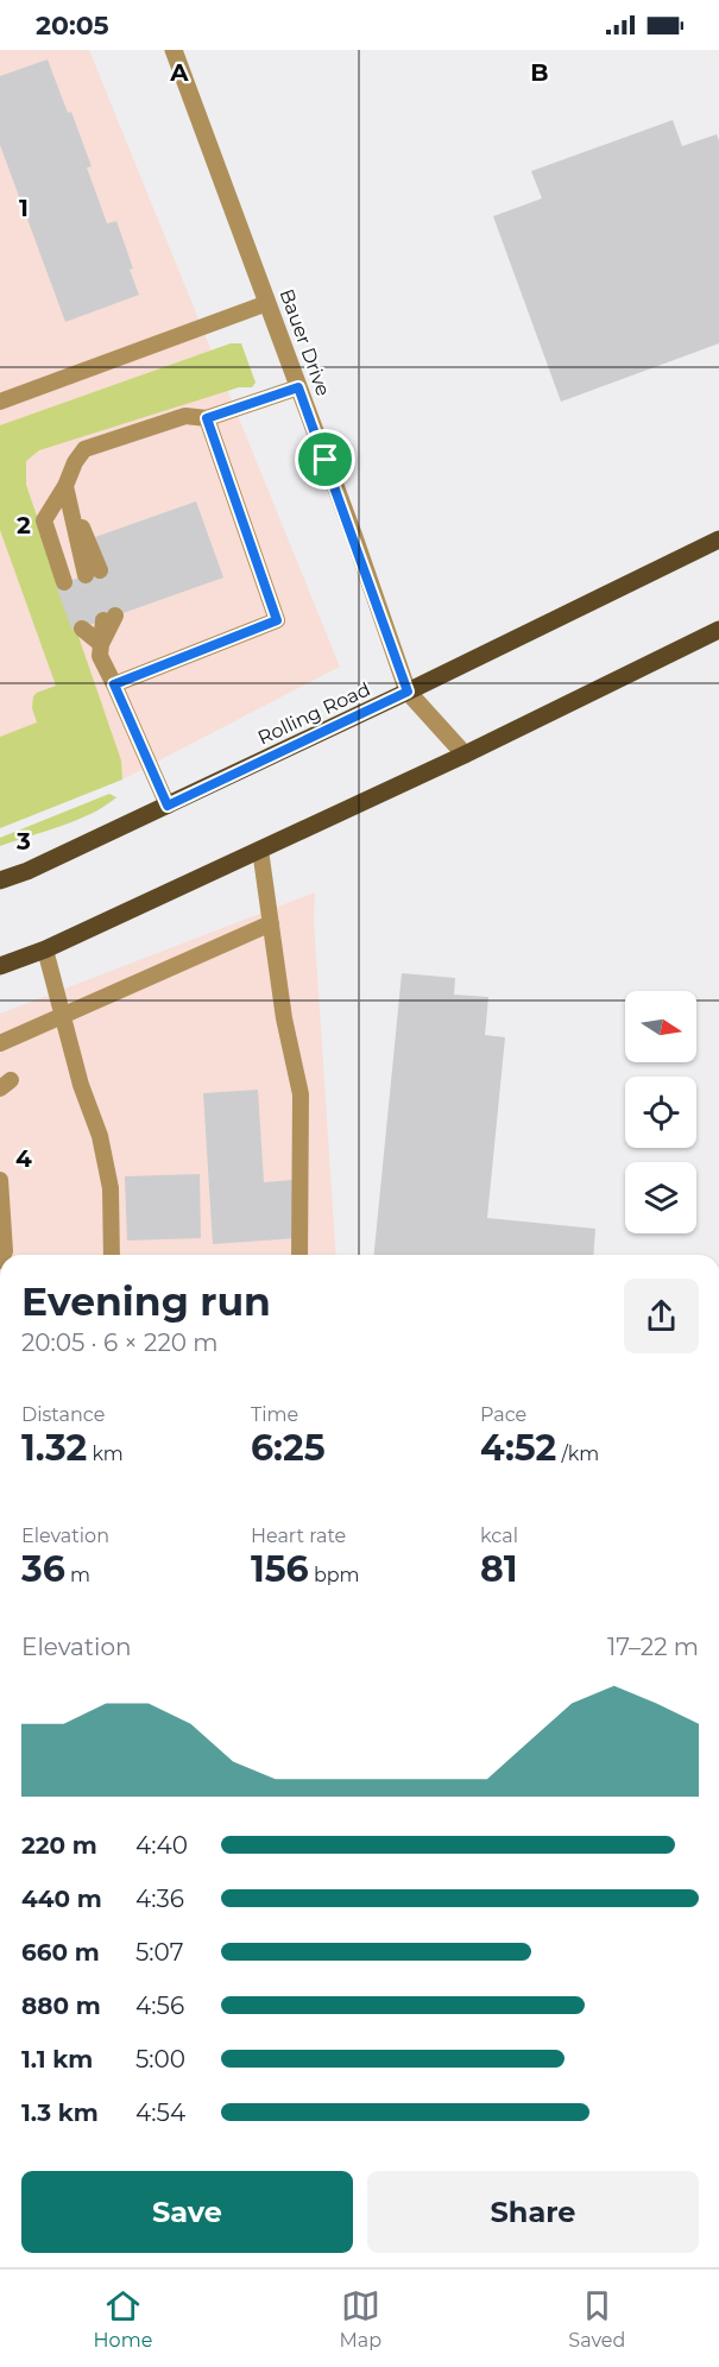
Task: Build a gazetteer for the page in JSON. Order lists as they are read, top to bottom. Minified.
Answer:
{"streets":{"main road":["Rolling Road"],"street":["Bauer Drive"]},"crossings":[["Bauer Drive","Rolling Road"]],"north":"right","page":{"status":"20:05","heading":["Evening run","20:05 · 6 × 220 m"],"stats":[["Distance","1.32 km"],["Time","6:25"],["Pace","4:52 /km"],["Elevation","36 m"],["Heart rate","156 bpm"],["kcal","81"]],"chart":["Elevation","17–22 m"],"list":[{"name":"220 m","note":"4:40"},{"name":"440 m","note":"4:36"},{"name":"660 m","note":"5:07"},{"name":"880 m","note":"4:56"},{"name":"1.1 km","note":"5:00"},{"name":"1.3 km","note":"4:54"}],"buttons":["Save","Share"],"tabs":["Home","Map","Saved"]},"grid":{"columns":["A","B"],"rows":["1","2","3","4"]}}
